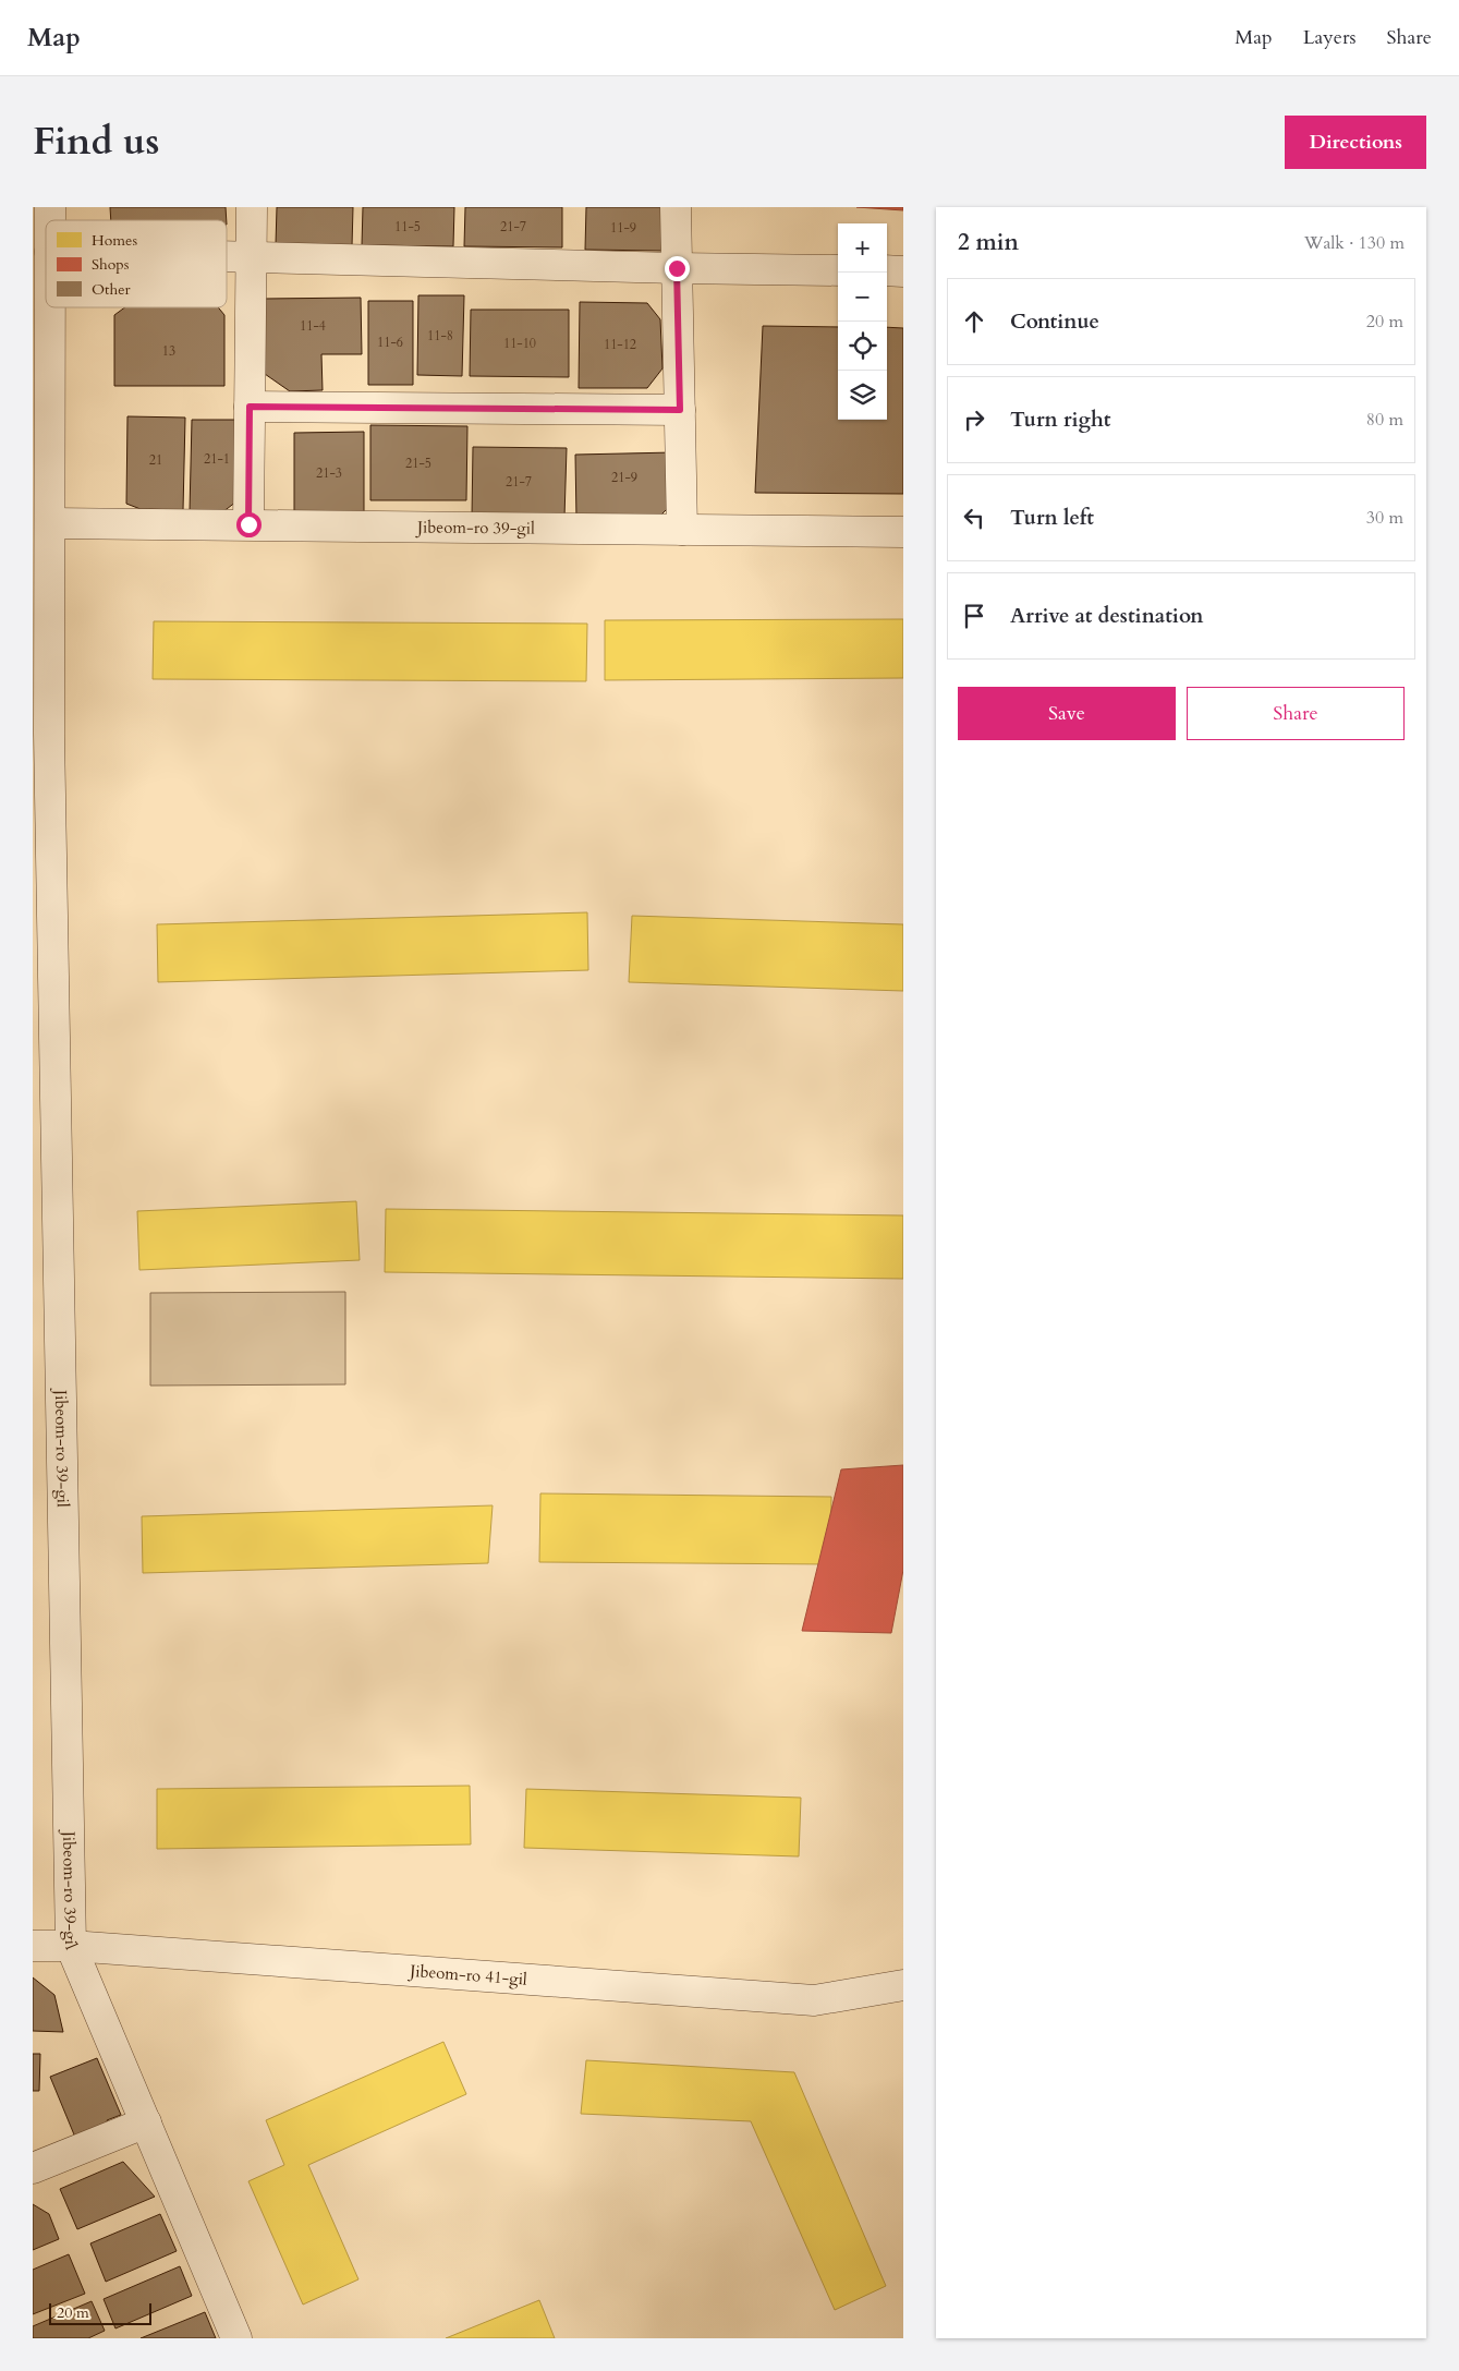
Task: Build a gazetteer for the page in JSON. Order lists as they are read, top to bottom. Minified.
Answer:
{"streets":{"street":["Jibeom-ro 39-gil","Jibeom-ro 41-gil"]},"crossings":[["Jibeom-ro 39-gil","Jibeom-ro 41-gil"]],"house_numbers":["11-5","21-7","11-9","11-4","11-8","11-6","11-10","11-12","13","21-1","21","21-5","21-3","21-9","21-7"],"legend":["Homes","Shops","Other"],"scale_bar":"20 m","page":{"header":"Map","nav":["Map","Layers","Share"],"title":"Find us","buttons":["Directions",["Save","Share"]],"heading":["2 min","Walk · 130 m"],"map_buttons":["+","−"],"list":[["Continue","20 m"],["Turn right","80 m"],["Turn left","30 m"],"Arrive at destination"],"scale":"20 m"}}
